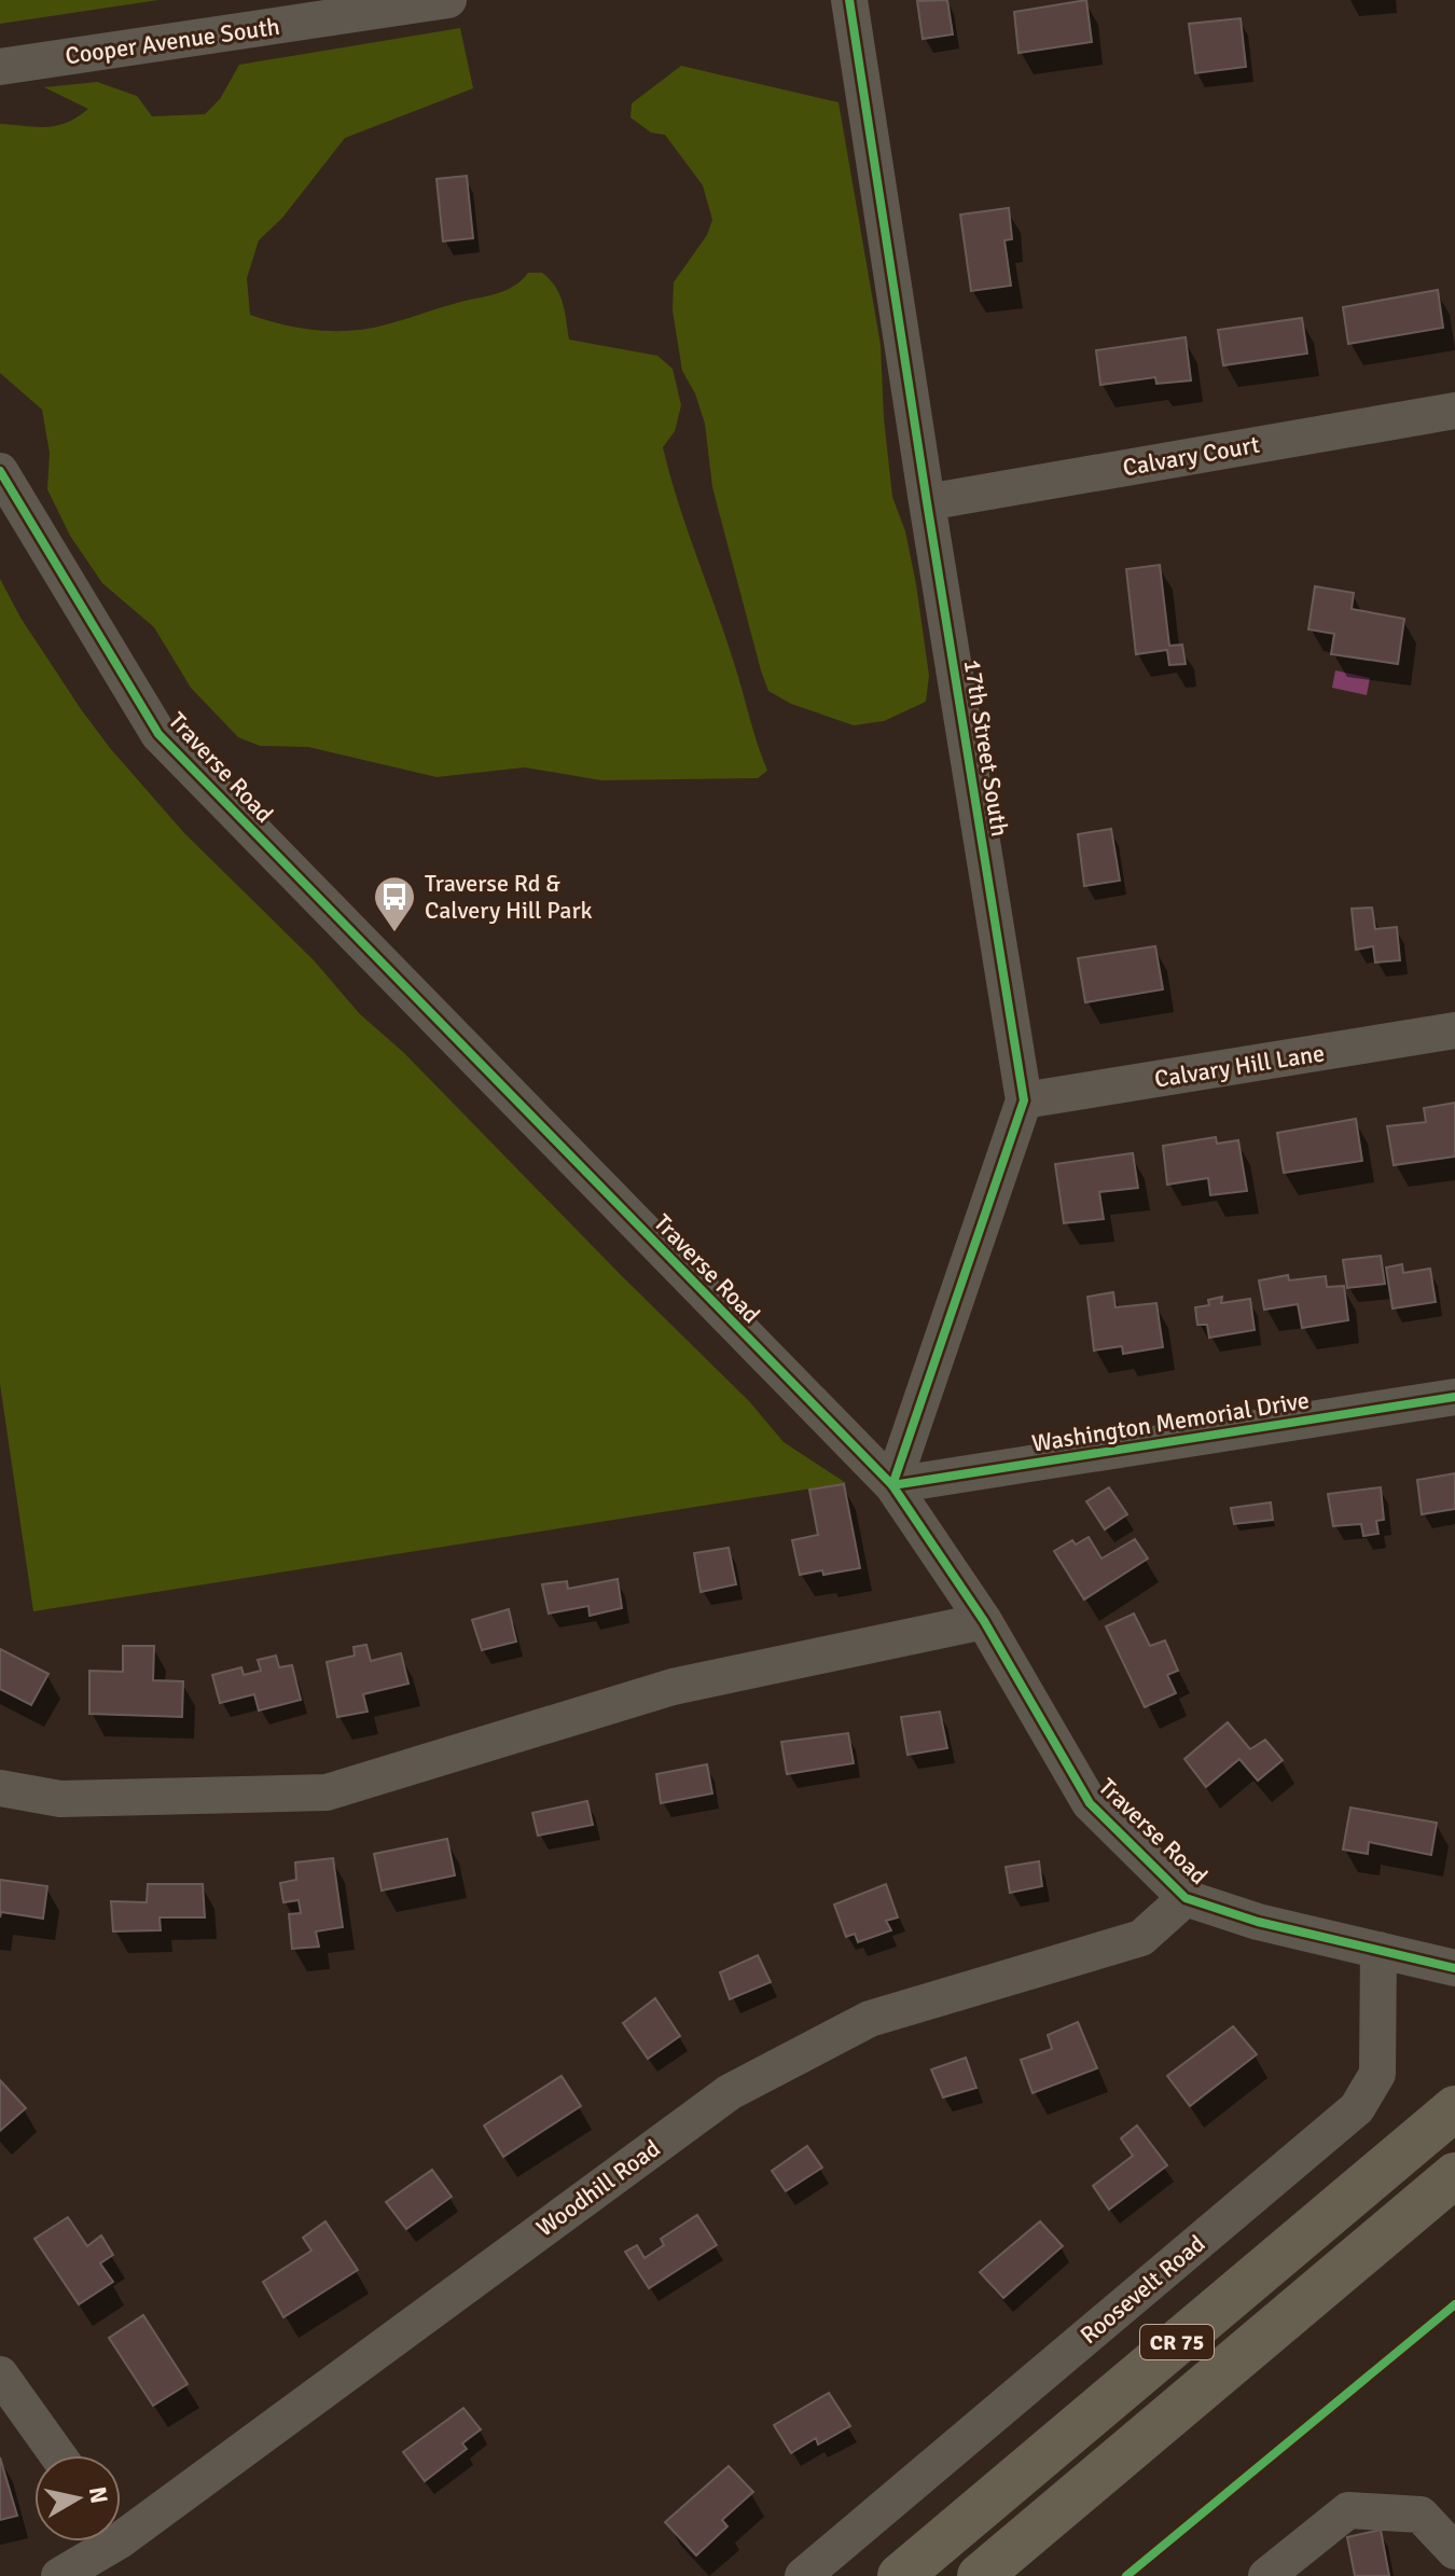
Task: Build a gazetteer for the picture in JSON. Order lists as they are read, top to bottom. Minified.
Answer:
{"streets":{"main road":["CR 75"],"street":["Cooper Avenue South","Calvary Court","17th Street South","Traverse Road","Calvary Hill Lane","Washington Memorial Drive","Woodhill Road","Roosevelt Road"]},"crossings":[["Calvary Court","17th Street South"],["17th Street South","Traverse Road"],["17th Street South","Calvary Hill Lane"],["17th Street South","Washington Memorial Drive"],["Traverse Road","Washington Memorial Drive"],["Traverse Road","Woodhill Road"],["Traverse Road","Roosevelt Road"]],"places":{"bus stop":["Traverse Rd & Calvery Hill Park"]},"north":"right"}
